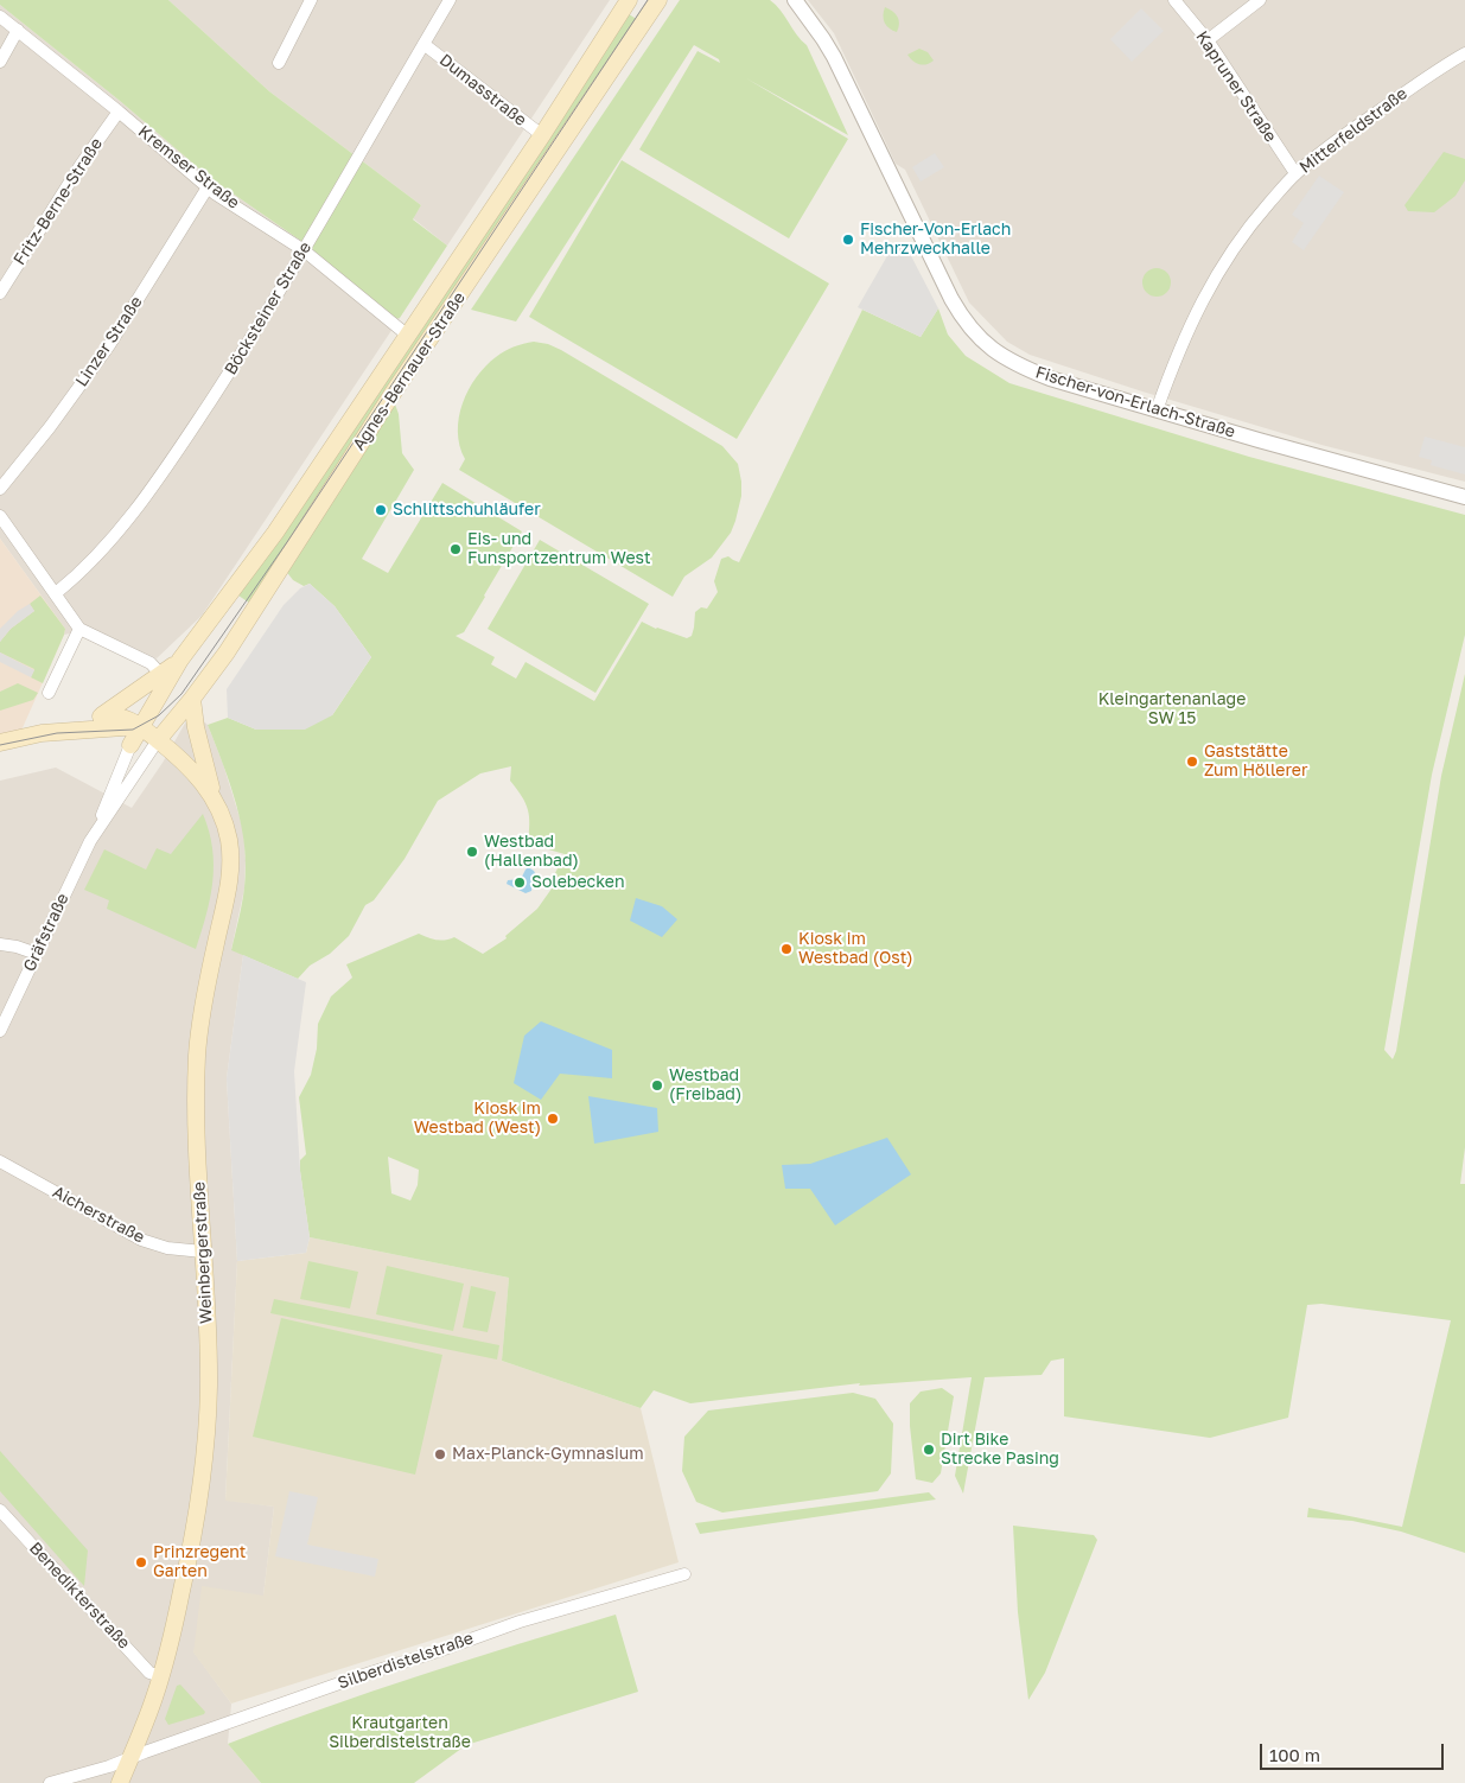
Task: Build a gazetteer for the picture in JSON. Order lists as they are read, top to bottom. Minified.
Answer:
{"streets":{"main road":["Agnes-Bernauer-Straße","Weinbergerstraße"],"street":["Kapruner Straße","Dumasstraße","Mitterfeldstraße","Kremser Straße","Fritz-Berne-Straße","Böcksteiner Straße","Linzer Straße","Fischer-von-Erlach-Straße","Gräfstraße","Aicherstraße","Benedikterstraße","Silberdistelstraße"]},"crossings":[["Kapruner Straße","Mitterfeldstraße"],["Dumasstraße","Böcksteiner Straße"],["Dumasstraße","Agnes-Bernauer-Straße"],["Mitterfeldstraße","Fischer-von-Erlach-Straße"],["Kremser Straße","Fritz-Berne-Straße"],["Kremser Straße","Böcksteiner Straße"],["Kremser Straße","Linzer Straße"],["Kremser Straße","Agnes-Bernauer-Straße"],["Agnes-Bernauer-Straße","Gräfstraße"],["Agnes-Bernauer-Straße","Weinbergerstraße"],["Gräfstraße","Weinbergerstraße"],["Aicherstraße","Weinbergerstraße"],["Weinbergerstraße","Benedikterstraße"],["Weinbergerstraße","Silberdistelstraße"]],"parks":["Kleingartenanlage SW 15","Krautgarten Silberdistelstraße"],"places":["Fischer-Von-Erlach Mehrzweckhalle","Schlittschuhläufer","Eis- und Funsportzentrum West","Gaststätte Zum Höllerer","Westbad (Hallenbad)","Solebecken","Kiosk im Westbad (Ost)","Westbad (Freibad)","Kiosk im Westbad (West)","Dirt Bike Strecke Pasing","Max-Planck-Gymnasium","Prinzregent Garten"],"scale_bar":"100 m"}
